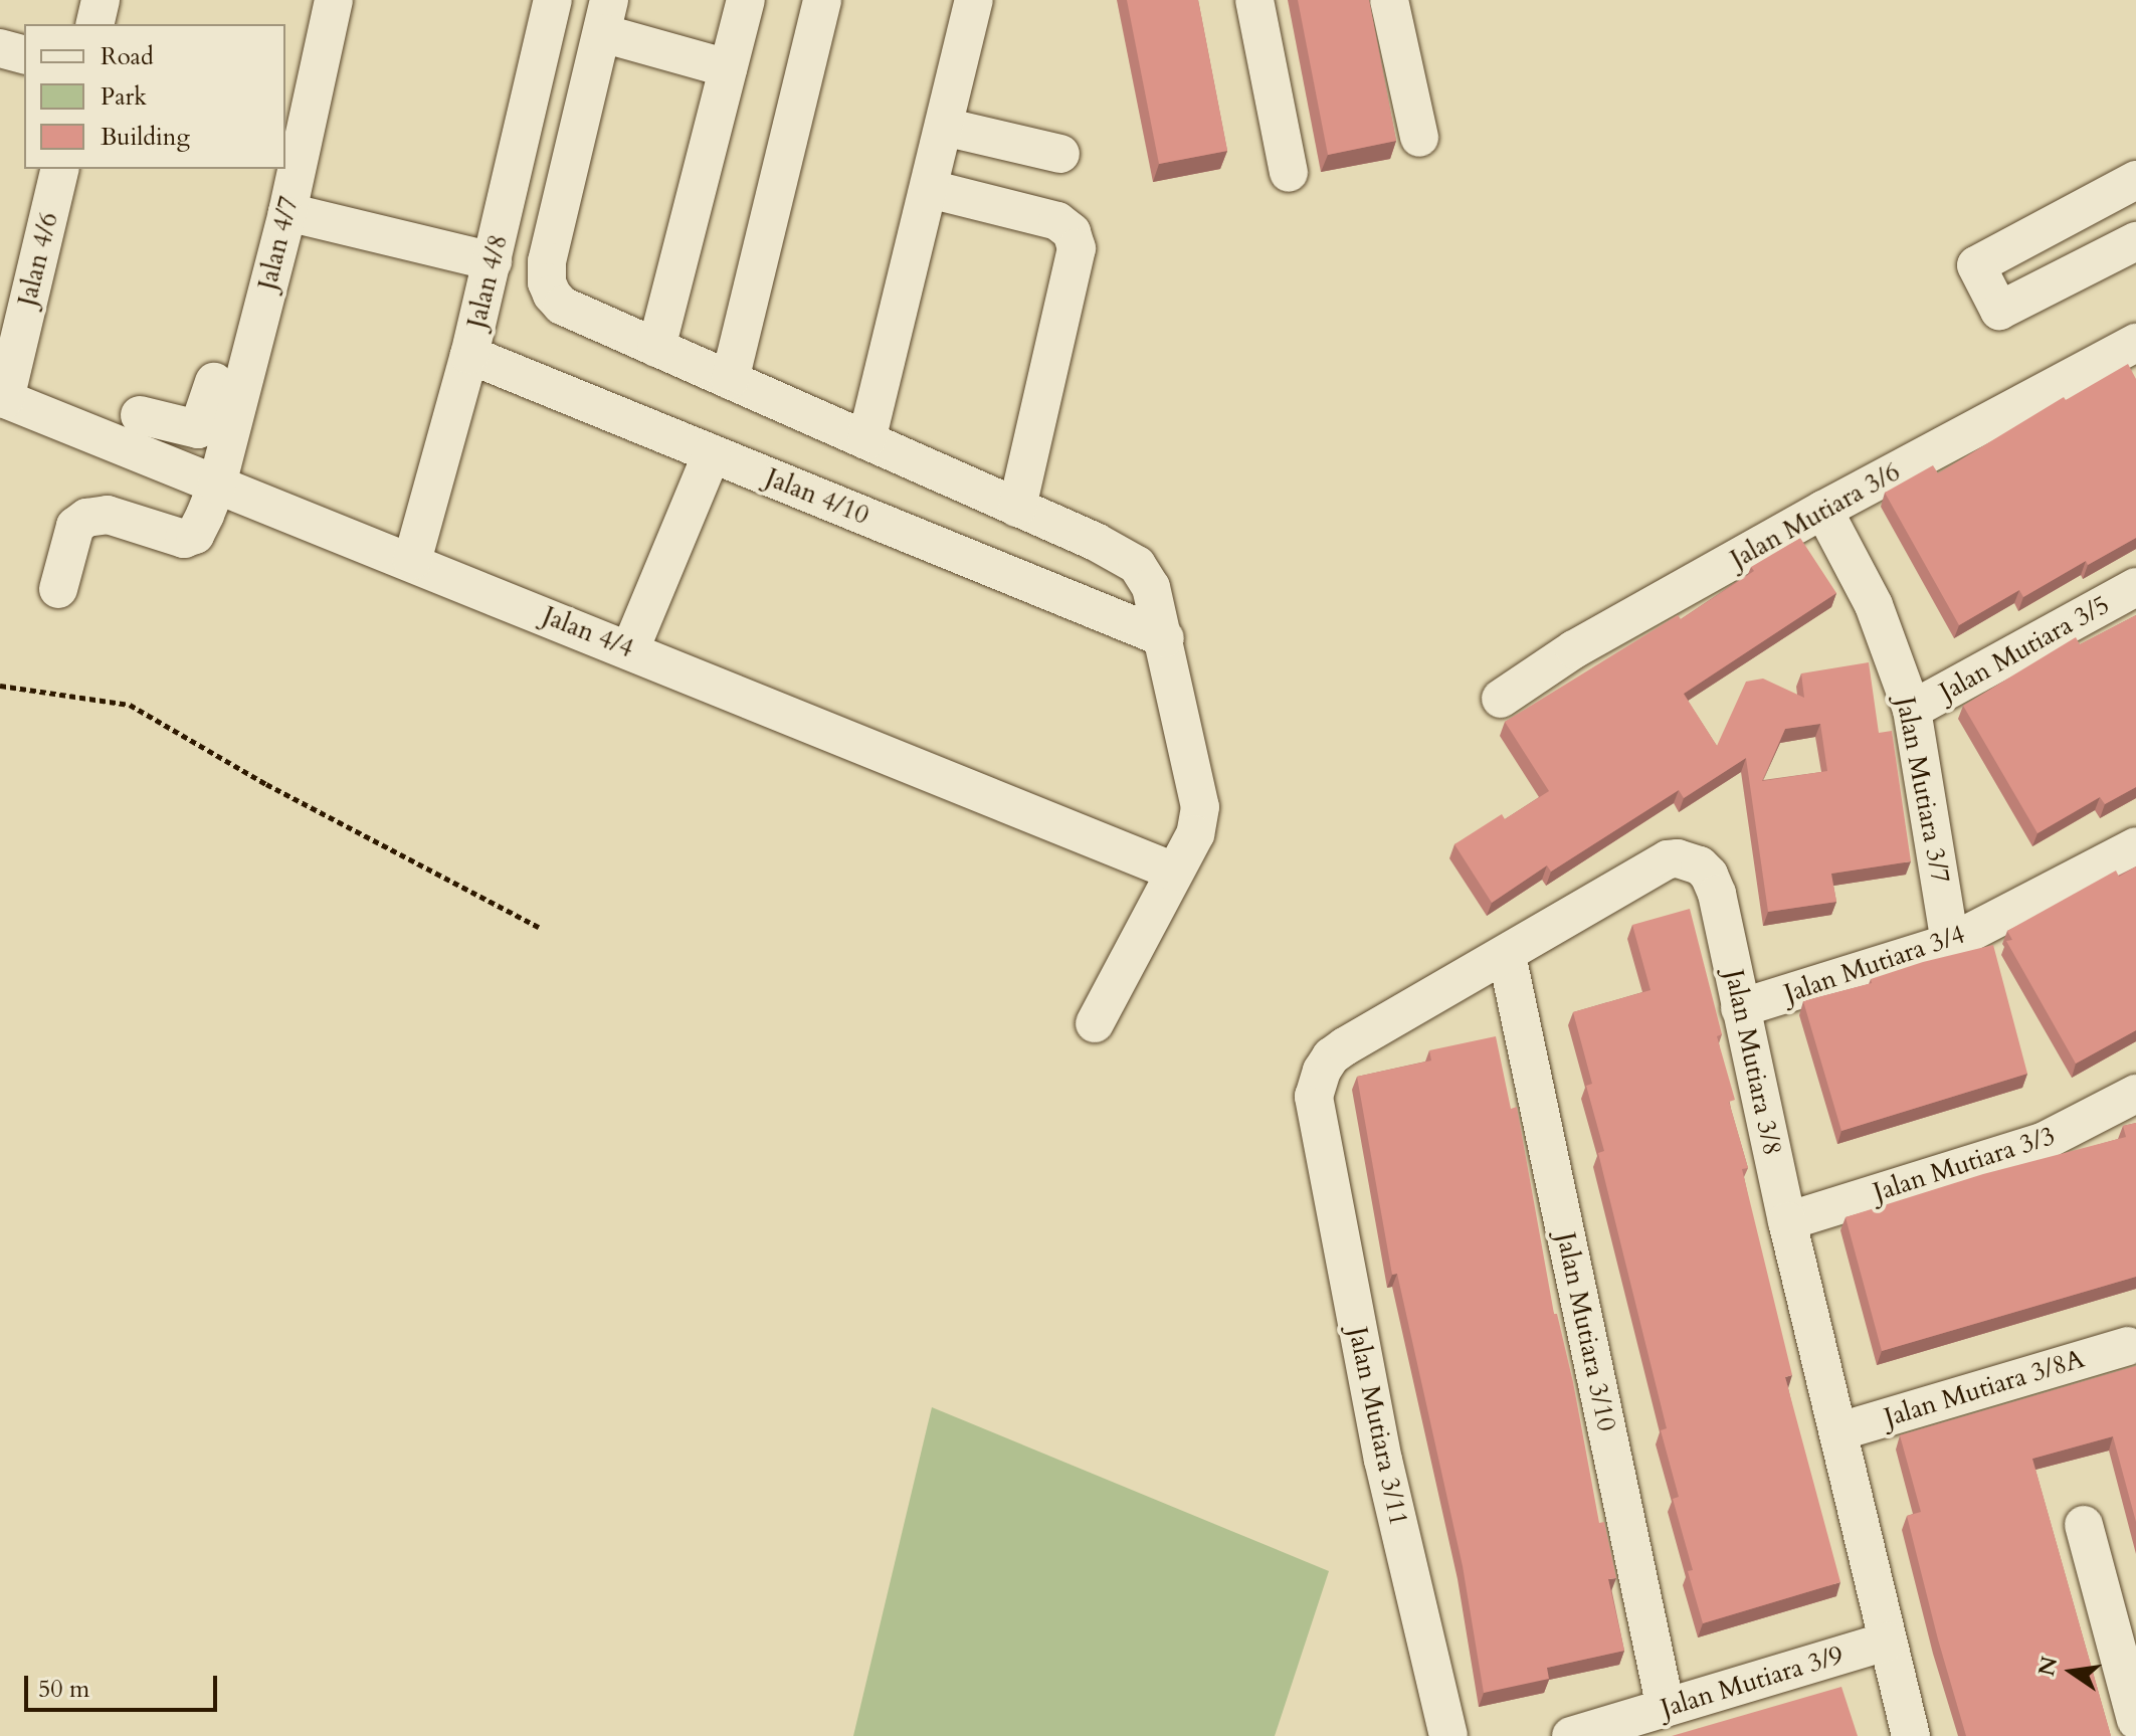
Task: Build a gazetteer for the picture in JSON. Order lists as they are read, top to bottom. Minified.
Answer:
{"streets":{"street":["Jalan 4/7","Jalan 4/6","Jalan 4/8","Jalan 4/10","Jalan Mutiara 3/6","Jalan 4/4","Jalan Mutiara 3/5","Jalan Mutiara 3/7","Jalan Mutiara 3/4","Jalan Mutiara 3/8","Jalan Mutiara 3/3","Jalan Mutiara 3/10","Jalan Mutiara 3/8A","Jalan Mutiara 3/11","Jalan Mutiara 3/9"]},"crossings":[["Jalan 4/7","Jalan 4/4"],["Jalan 4/6","Jalan 4/4"],["Jalan 4/8","Jalan 4/10"],["Jalan 4/8","Jalan 4/4"],["Jalan Mutiara 3/6","Jalan Mutiara 3/7"],["Jalan Mutiara 3/5","Jalan Mutiara 3/7"],["Jalan Mutiara 3/7","Jalan Mutiara 3/4"],["Jalan Mutiara 3/4","Jalan Mutiara 3/8"],["Jalan Mutiara 3/8","Jalan Mutiara 3/3"],["Jalan Mutiara 3/8","Jalan Mutiara 3/10"],["Jalan Mutiara 3/8","Jalan Mutiara 3/8A"],["Jalan Mutiara 3/8","Jalan Mutiara 3/11"],["Jalan Mutiara 3/8","Jalan Mutiara 3/9"],["Jalan Mutiara 3/10","Jalan Mutiara 3/9"]],"legend":["Road","Park","Building"],"scale_bar":"50 m","north":"left"}
